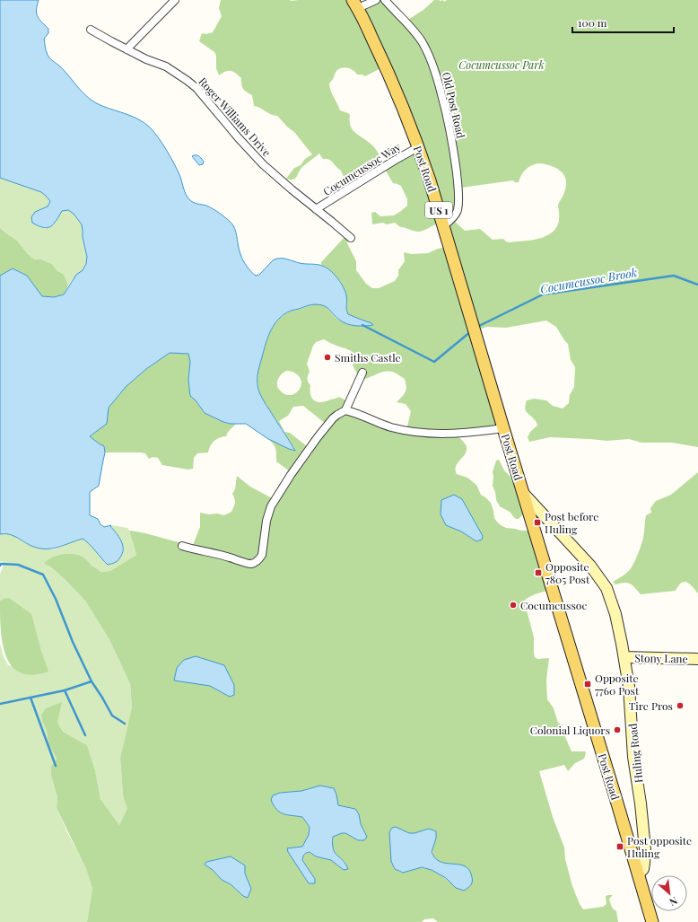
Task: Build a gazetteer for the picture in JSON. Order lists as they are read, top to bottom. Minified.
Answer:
{"streets":{"main road":["Post Road","US 1"],"street":["Old Post Road","Roger Williams Drive","Cocumcussoc Way","Stony Lane","Huling Road"]},"crossings":[["Old Post Road","Post Road"],["Roger Williams Drive","Cocumcussoc Way"],["Cocumcussoc Way","Post Road"],["Post Road","Huling Road"],["Stony Lane","Huling Road"]],"water":["Cocumcussoc Brook"],"parks":["Cocumcussoc Park"],"places":{"other":["Smiths Castle","Cocumcussoc","Tire Pros","Colonial Liquors"],"transit":["Post before Huling","Opposite 7805 Post","Opposite 7760 Post","Post opposite Huling"]},"scale_bar":"100 m","north":"bottom right"}
